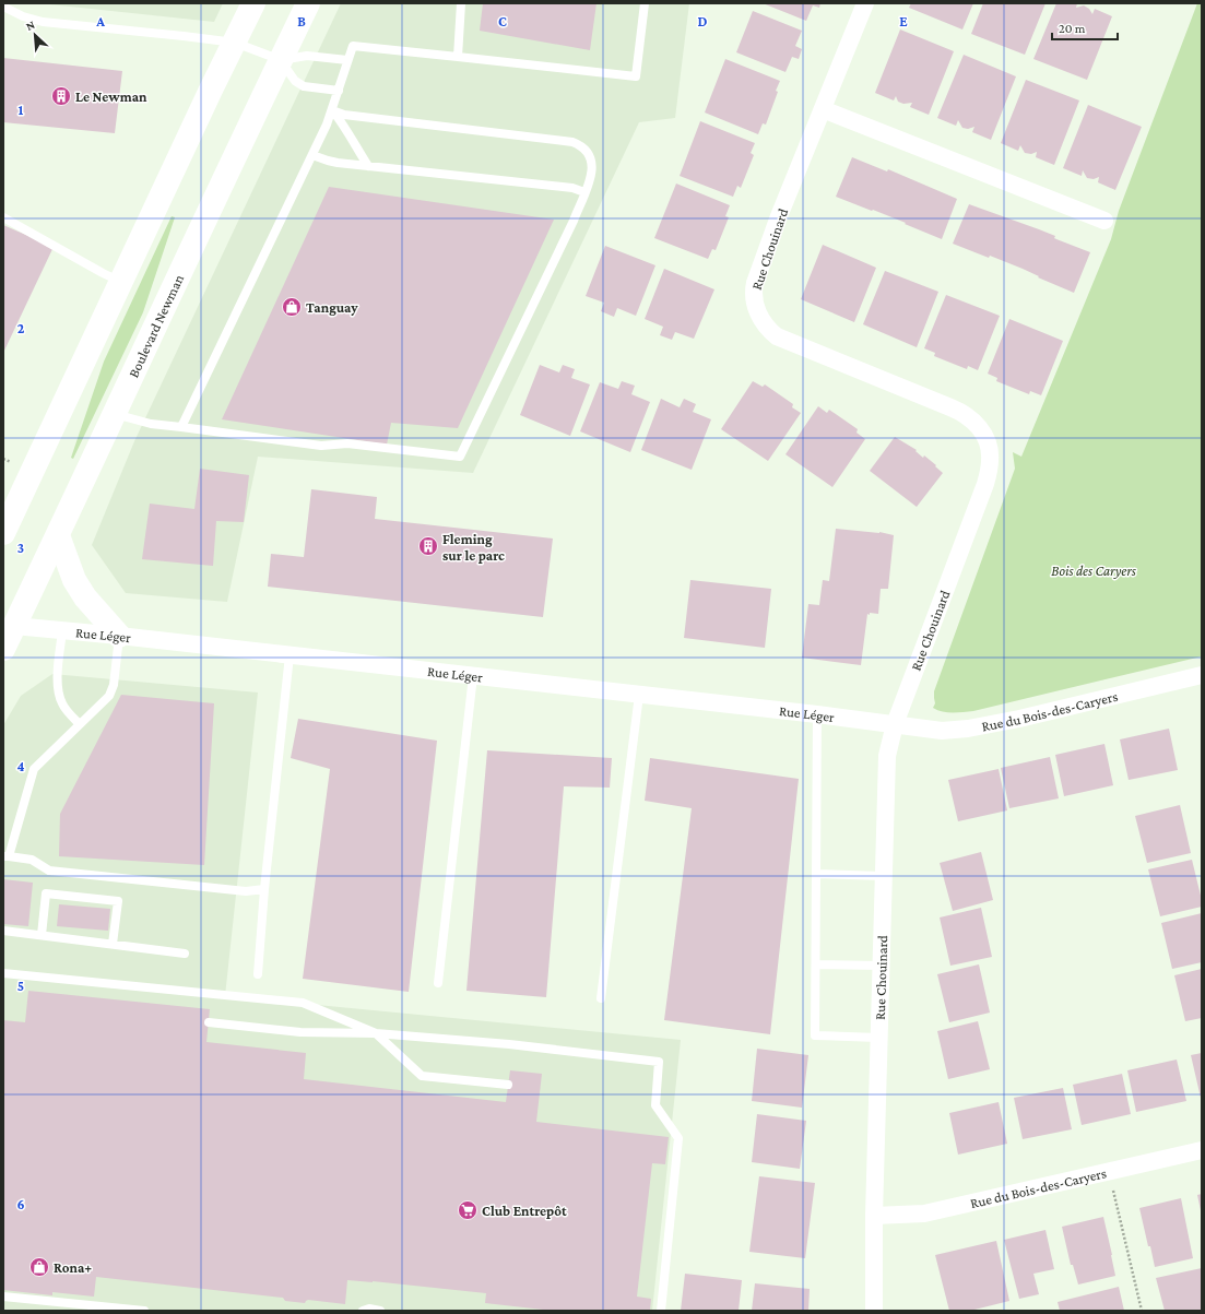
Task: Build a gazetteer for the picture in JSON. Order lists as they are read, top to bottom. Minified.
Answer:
{"streets":{"main road":["Boulevard Newman"],"street":["Rue Chouinard","Rue Léger","Rue du Bois-des-Caryers"]},"crossings":[["Rue Chouinard","Rue Léger"],["Rue Chouinard","Rue du Bois-des-Caryers"],["Boulevard Newman","Rue Léger"],["Rue Léger","Rue du Bois-des-Caryers"]],"parks":["Bois des Caryers"],"places":{"building":["Le Newman","Fleming sur le parc"],"shop":["Tanguay","Rona+"],"supermarket":["Club Entrepôt"]},"scale_bar":"20 m","north":"top left","grid":{"columns":["A","B","C","D","E"],"rows":["1","2","3","4","5","6"]}}
